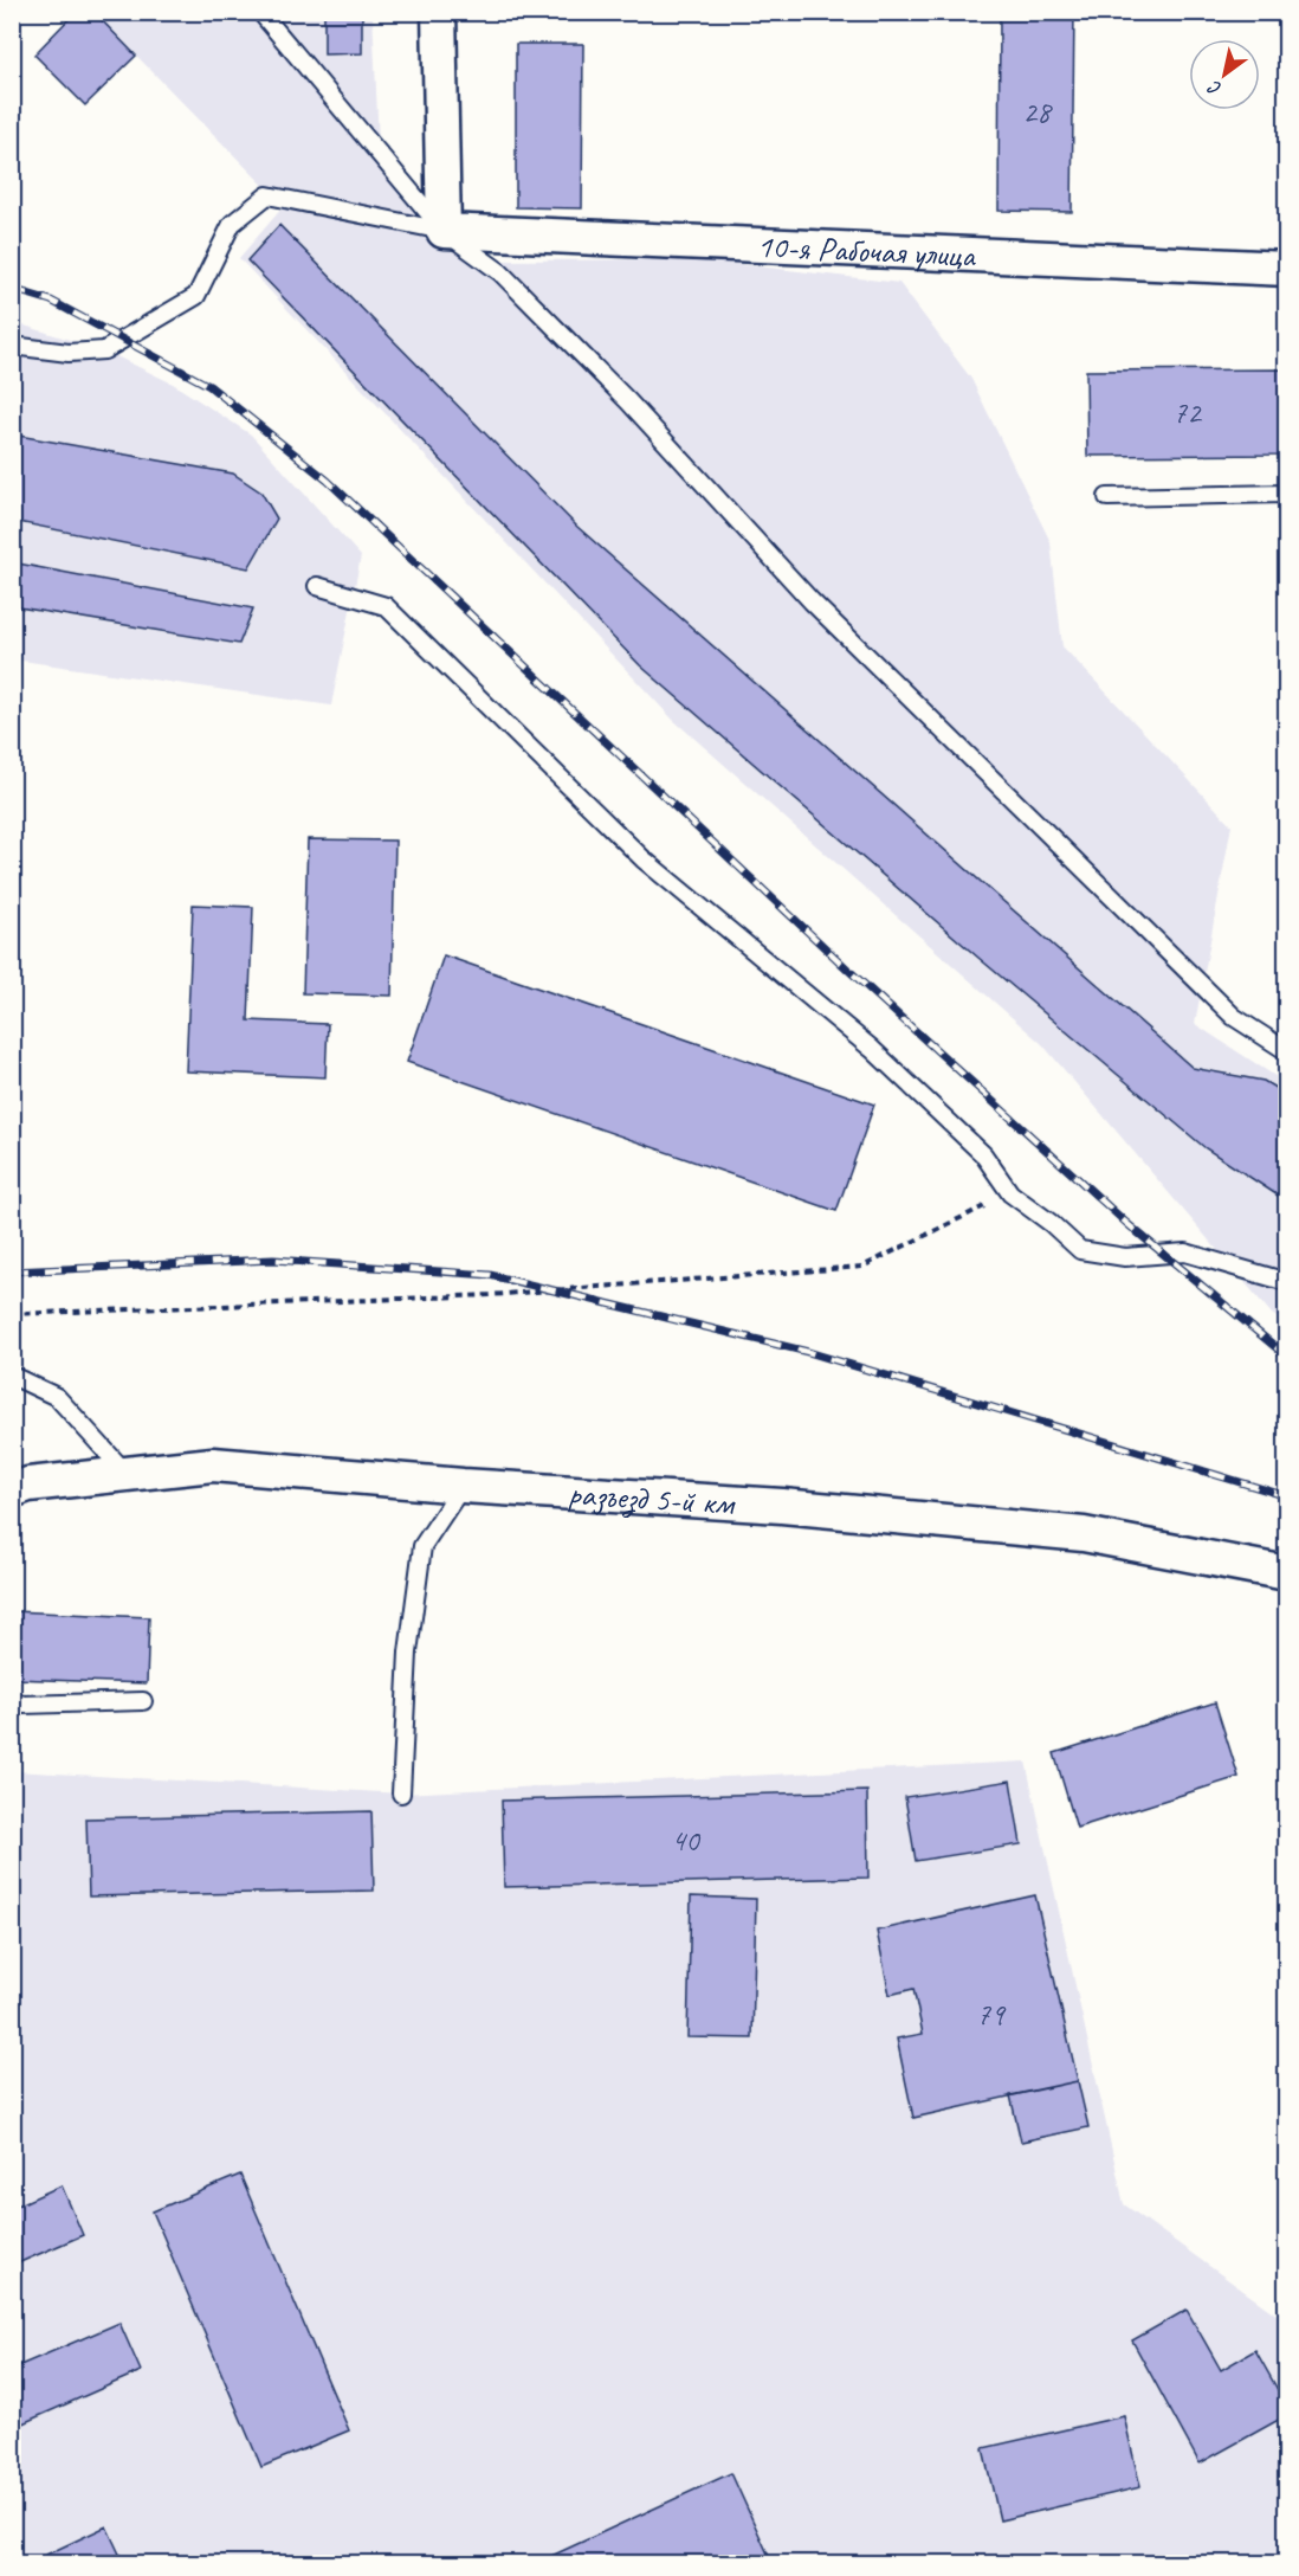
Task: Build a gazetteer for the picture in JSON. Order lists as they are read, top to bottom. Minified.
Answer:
{"streets":{"street":["10-я Рабочая улица","разъезд 5-й км"]},"house_numbers":["28","72","40","79"],"north":"bottom left"}
